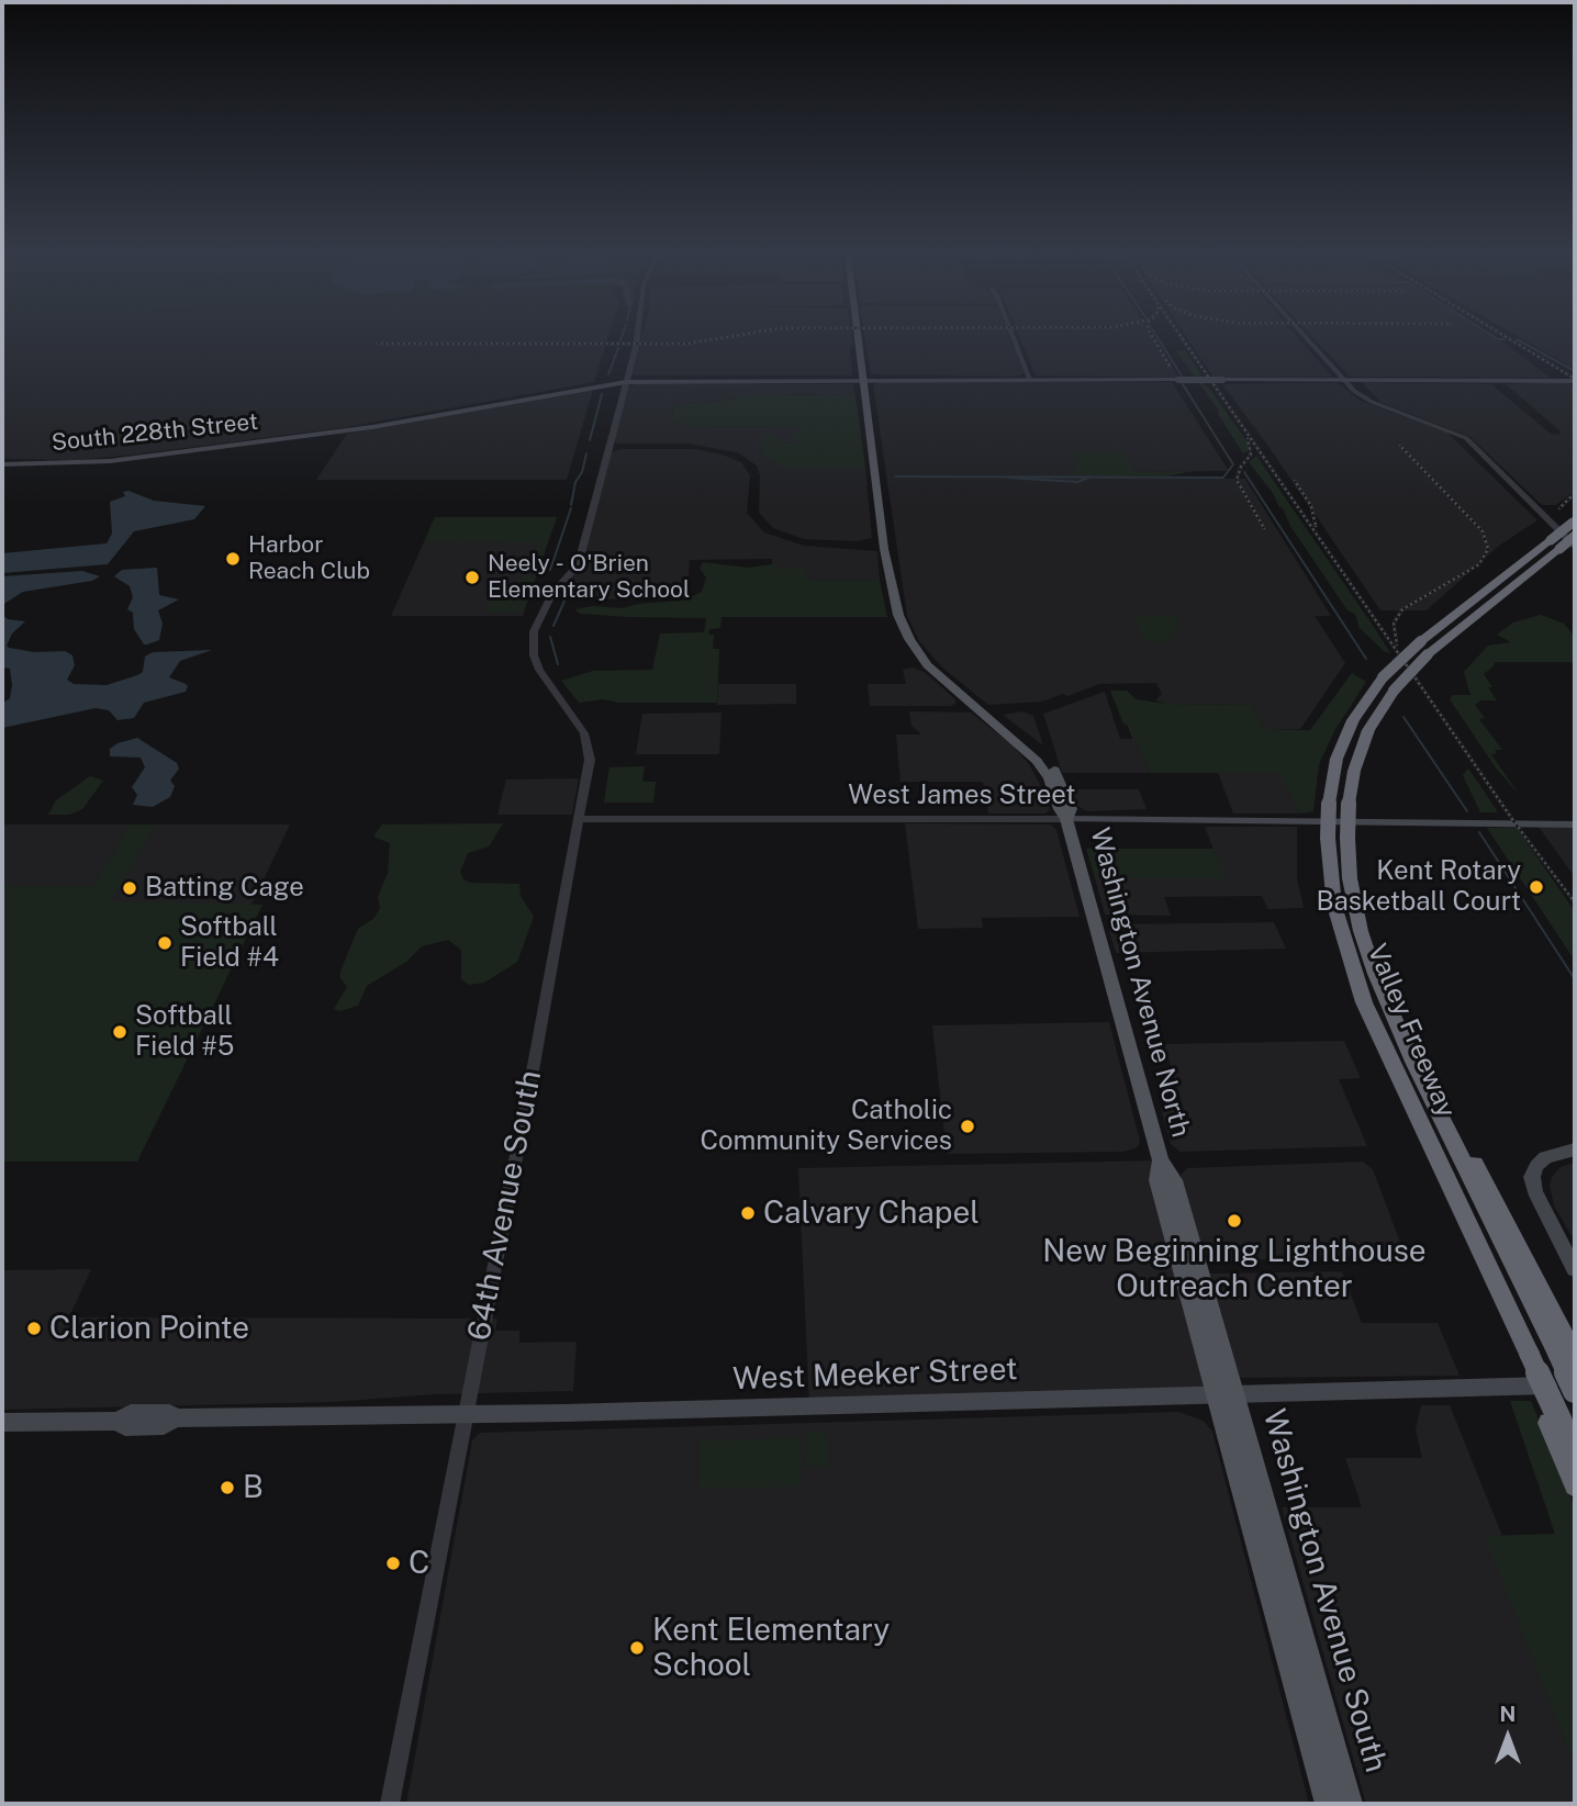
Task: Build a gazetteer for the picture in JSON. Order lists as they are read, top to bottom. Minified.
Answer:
{"streets":{"highway":["Valley Freeway"],"main road":["South 228th Street","West James Street","Washington Avenue North","West Meeker Street","Washington Avenue South"],"street":["64th Avenue South"]},"crossings":[["South 228th Street","64th Avenue South"],["West James Street","Washington Avenue North"],["West James Street","64th Avenue South"],["Washington Avenue North","West Meeker Street"],["Washington Avenue North","Washington Avenue South"],["Valley Freeway","West Meeker Street"],["64th Avenue South","West Meeker Street"],["West Meeker Street","Washington Avenue South"]],"places":["Harbor Reach Club","Neely - O'Brien Elementary School","Kent Rotary Basketball Court","Batting Cage","Softball Field #4","Softball Field #5","Catholic Community Services","Calvary Chapel","New Beginning Lighthouse Outreach Center","Clarion Pointe","B","C","Kent Elementary School"],"north":"top"}
